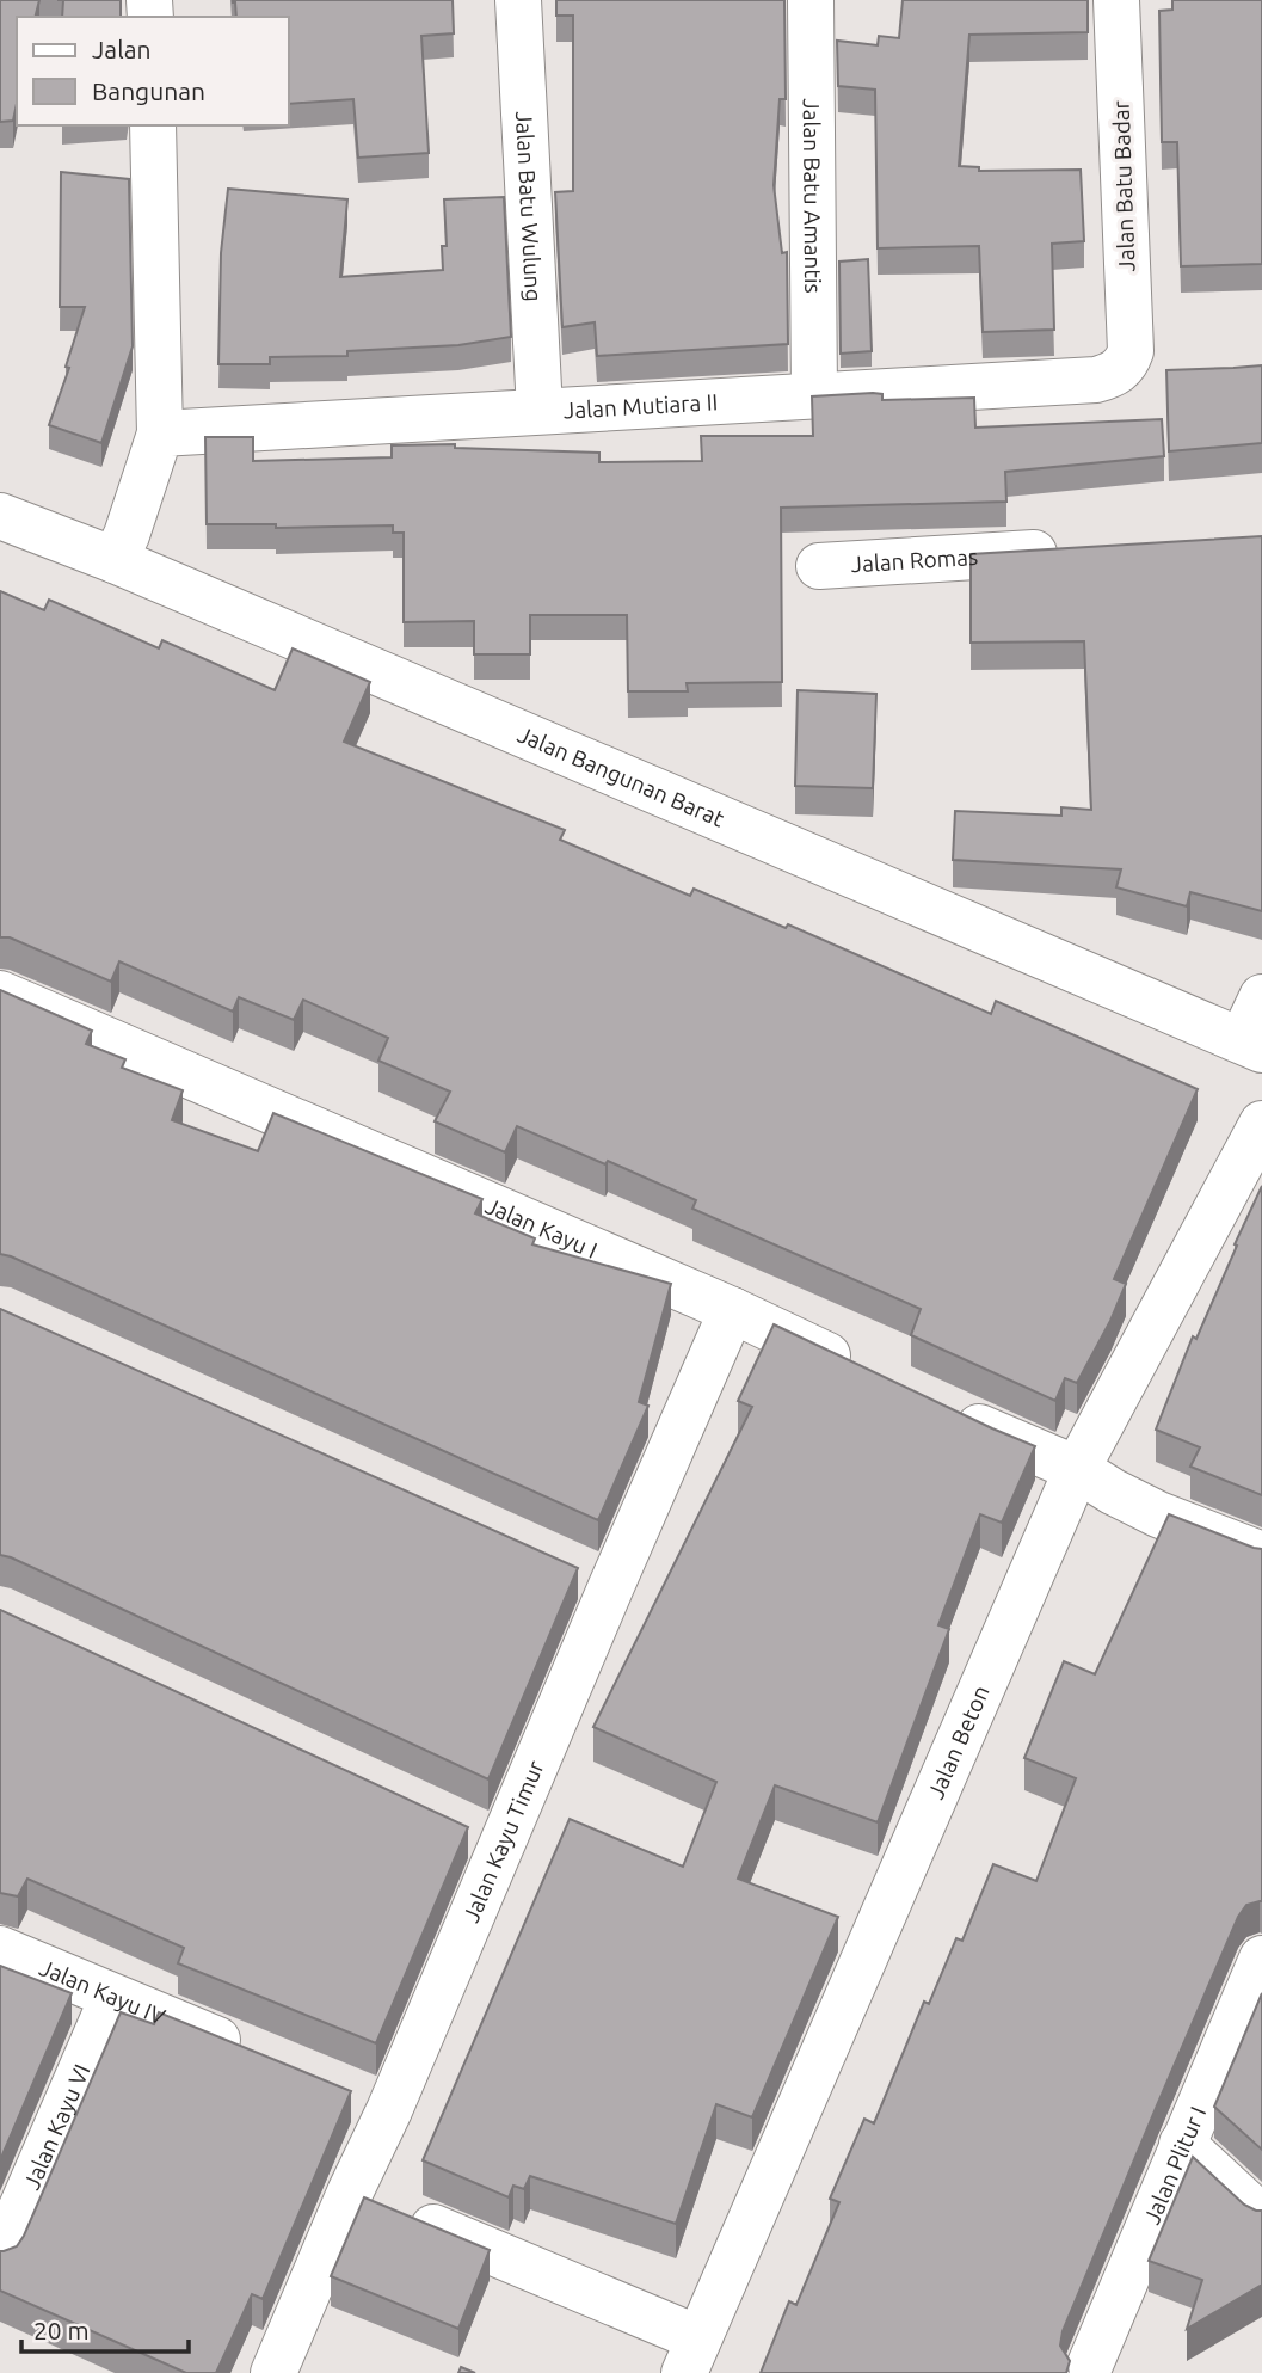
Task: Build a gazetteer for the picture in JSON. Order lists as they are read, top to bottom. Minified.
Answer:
{"streets":{"street":["Jalan Batu Badar","Jalan Batu Amantis","Jalan Batu Wulung","Jalan Mutiara II","Jalan Romas","Jalan Bangunan Barat","Jalan Kayu I","Jalan Beton","Jalan Kayu Timur","Jalan Kayu IV","Jalan Kayu VI","Jalan Plitur I"]},"crossings":[["Jalan Batu Badar","Jalan Mutiara II"],["Jalan Batu Amantis","Jalan Mutiara II"],["Jalan Batu Wulung","Jalan Mutiara II"],["Jalan Kayu I","Jalan Kayu Timur"],["Jalan Kayu IV","Jalan Kayu VI"]],"legend":["Jalan","Bangunan"],"scale_bar":"20 m"}
